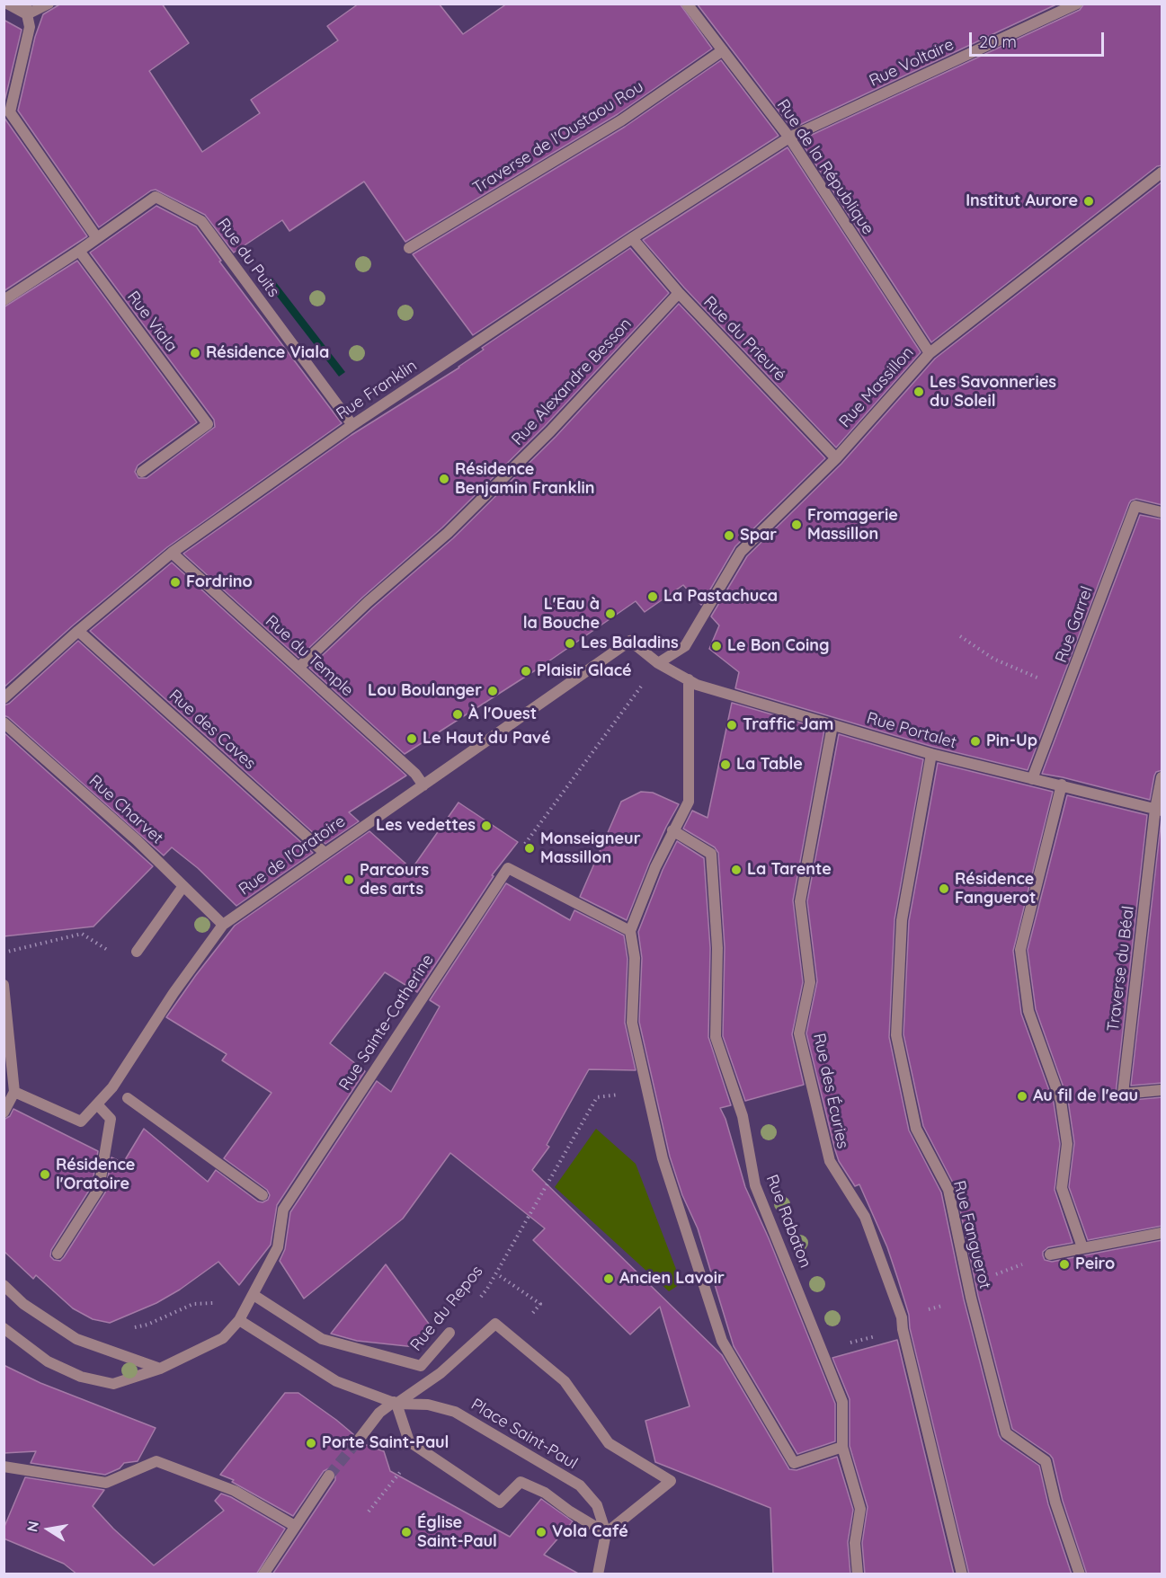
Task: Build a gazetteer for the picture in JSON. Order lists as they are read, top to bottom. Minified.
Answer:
{"streets":{"street":["Rue Voltaire","Traverse de l'Oustaou Rou","Rue de la République","Rue du Puits","Rue Viala","Rue du Prieuré","Rue Alexandre Besson","Rue Massillon","Rue Franklin","Rue Garrel","Rue du Temple","Rue des Caves","Rue Portalet","Rue Charvet","Rue de l'Oratoire","Traverse du Béal","Rue Sainte-Catherine","Rue des Écuries","Rue Rabaton","Rue Fanguerot","Rue du Repos","Place Saint-Paul"]},"crossings":[["Rue Voltaire","Rue de la République"],["Rue Voltaire","Rue Franklin"],["Traverse de l'Oustaou Rou","Rue de la République"],["Rue de la République","Rue Massillon"],["Rue de la République","Rue Franklin"],["Rue du Puits","Rue Viala"],["Rue du Puits","Rue Franklin"],["Rue du Prieuré","Rue Alexandre Besson"],["Rue du Prieuré","Rue Massillon"],["Rue du Prieuré","Rue Franklin"],["Rue Alexandre Besson","Rue du Temple"],["Rue Massillon","Rue Portalet"],["Rue Massillon","Rue de l'Oratoire"],["Rue Franklin","Rue du Temple"],["Rue Franklin","Rue des Caves"],["Rue Garrel","Rue Portalet"],["Rue du Temple","Rue de l'Oratoire"],["Rue des Caves","Rue de l'Oratoire"],["Rue Portalet","Rue de l'Oratoire"],["Rue Portalet","Traverse du Béal"],["Rue Portalet","Rue des Écuries"],["Rue Portalet","Rue Fanguerot"],["Rue Charvet","Rue de l'Oratoire"],["Rue Sainte-Catherine","Rue du Repos"],["Rue Sainte-Catherine","Place Saint-Paul"]],"places":["Institut Aurore","Résidence Viala","Les Savonneries du Soleil","Résidence Benjamin Franklin","Fromagerie Massillon","Spar","Fordrino","La Pastachuca","L'Eau à la Bouche","Les Baladins","Le Bon Coing","Plaisir Glacé","Lou Boulanger","À l'Ouest","Traffic Jam","Le Haut du Pavé","Pin-Up","La Table","Les vedettes","Monseigneur Massillon","La Tarente","Parcours des arts","Résidence Fanguerot","Au fil de l'eau","Résidence l'Oratoire","Peiro","Ancien Lavoir","Porte Saint-Paul","Église Saint-Paul","Vola Café"],"scale_bar":"20 m","north":"left"}
